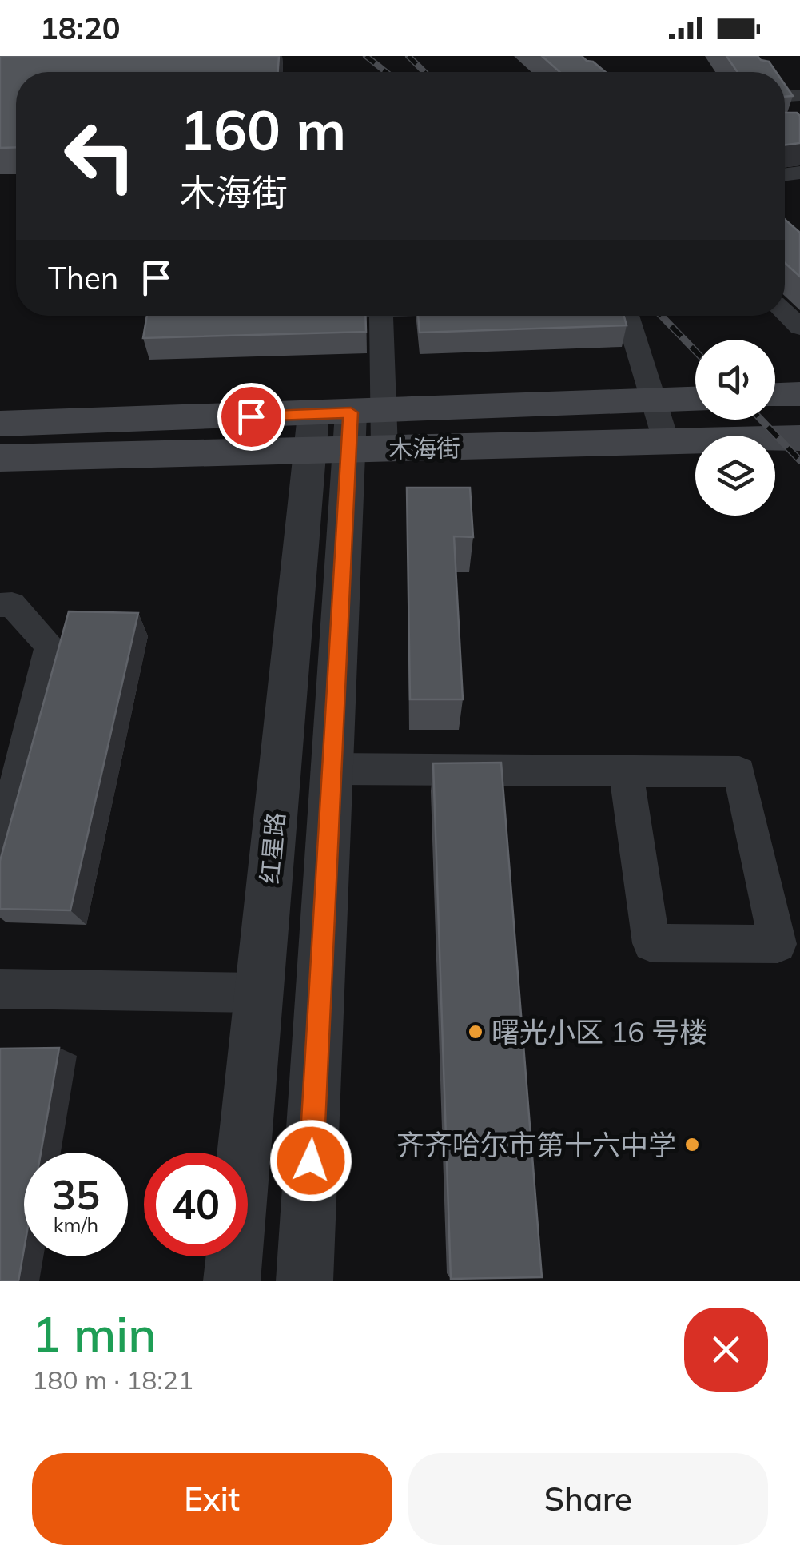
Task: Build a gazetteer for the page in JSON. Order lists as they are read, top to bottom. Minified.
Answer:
{"streets":{"main road":["木海街"],"street":["红星路"]},"crossings":[["木海街","红星路"]],"places":["曙光小区 16 号楼","齐齐哈尔市第十六中学"],"page":{"status":"18:20","turn":["160 m","木海街"],"then":"Then","speed":"35 km/h","limit":"40","heading":["1 min","180 m · 18:21"],"buttons":["Exit","Share"]}}
